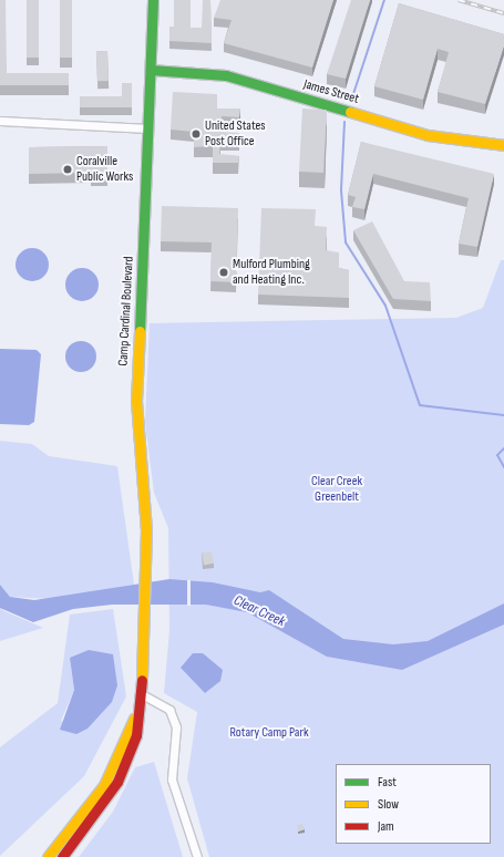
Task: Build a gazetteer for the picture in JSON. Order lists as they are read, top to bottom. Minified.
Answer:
{"streets":{"street":["James Street","Camp Cardinal Boulevard"]},"crossings":[["James Street","Camp Cardinal Boulevard"]],"water":["Clear Creek"],"parks":["Clear Creek Greenbelt","Rotary Camp Park"],"places":["United States Post Office","Coralville Public Works","Mulford Plumbing and Heating Inc."],"legend":["Fast","Slow","Jam"]}
